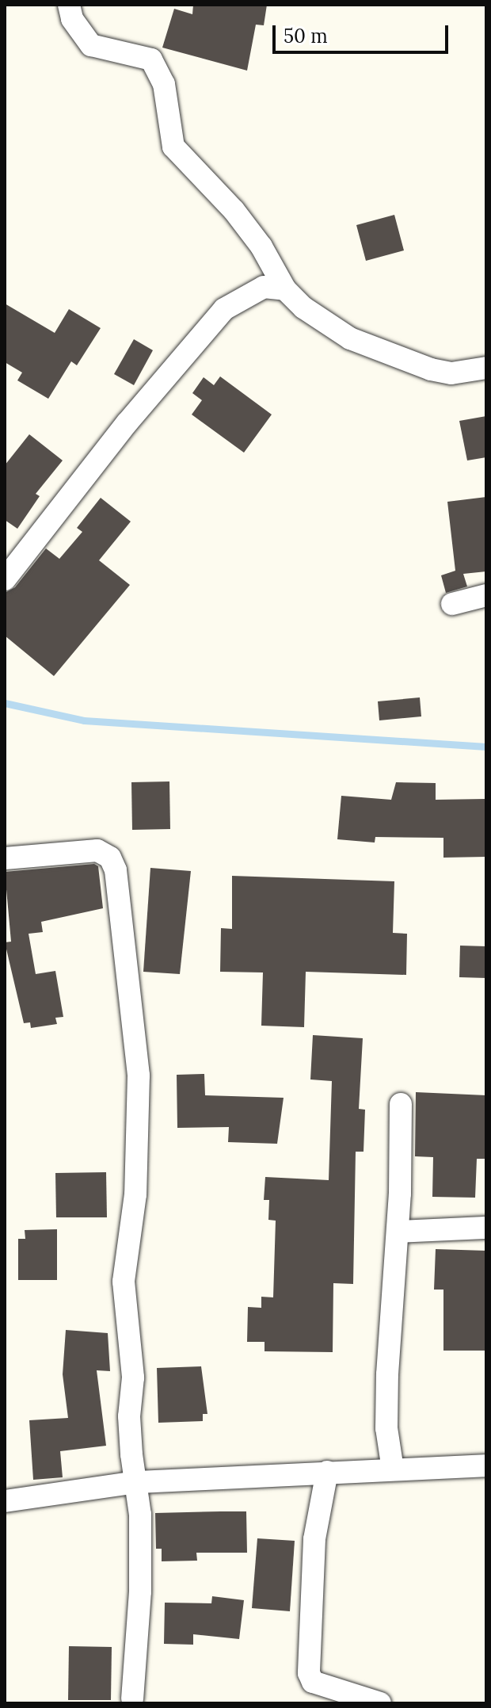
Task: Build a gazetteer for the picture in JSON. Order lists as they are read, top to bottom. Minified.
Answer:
{"scale_bar":"50 m"}
